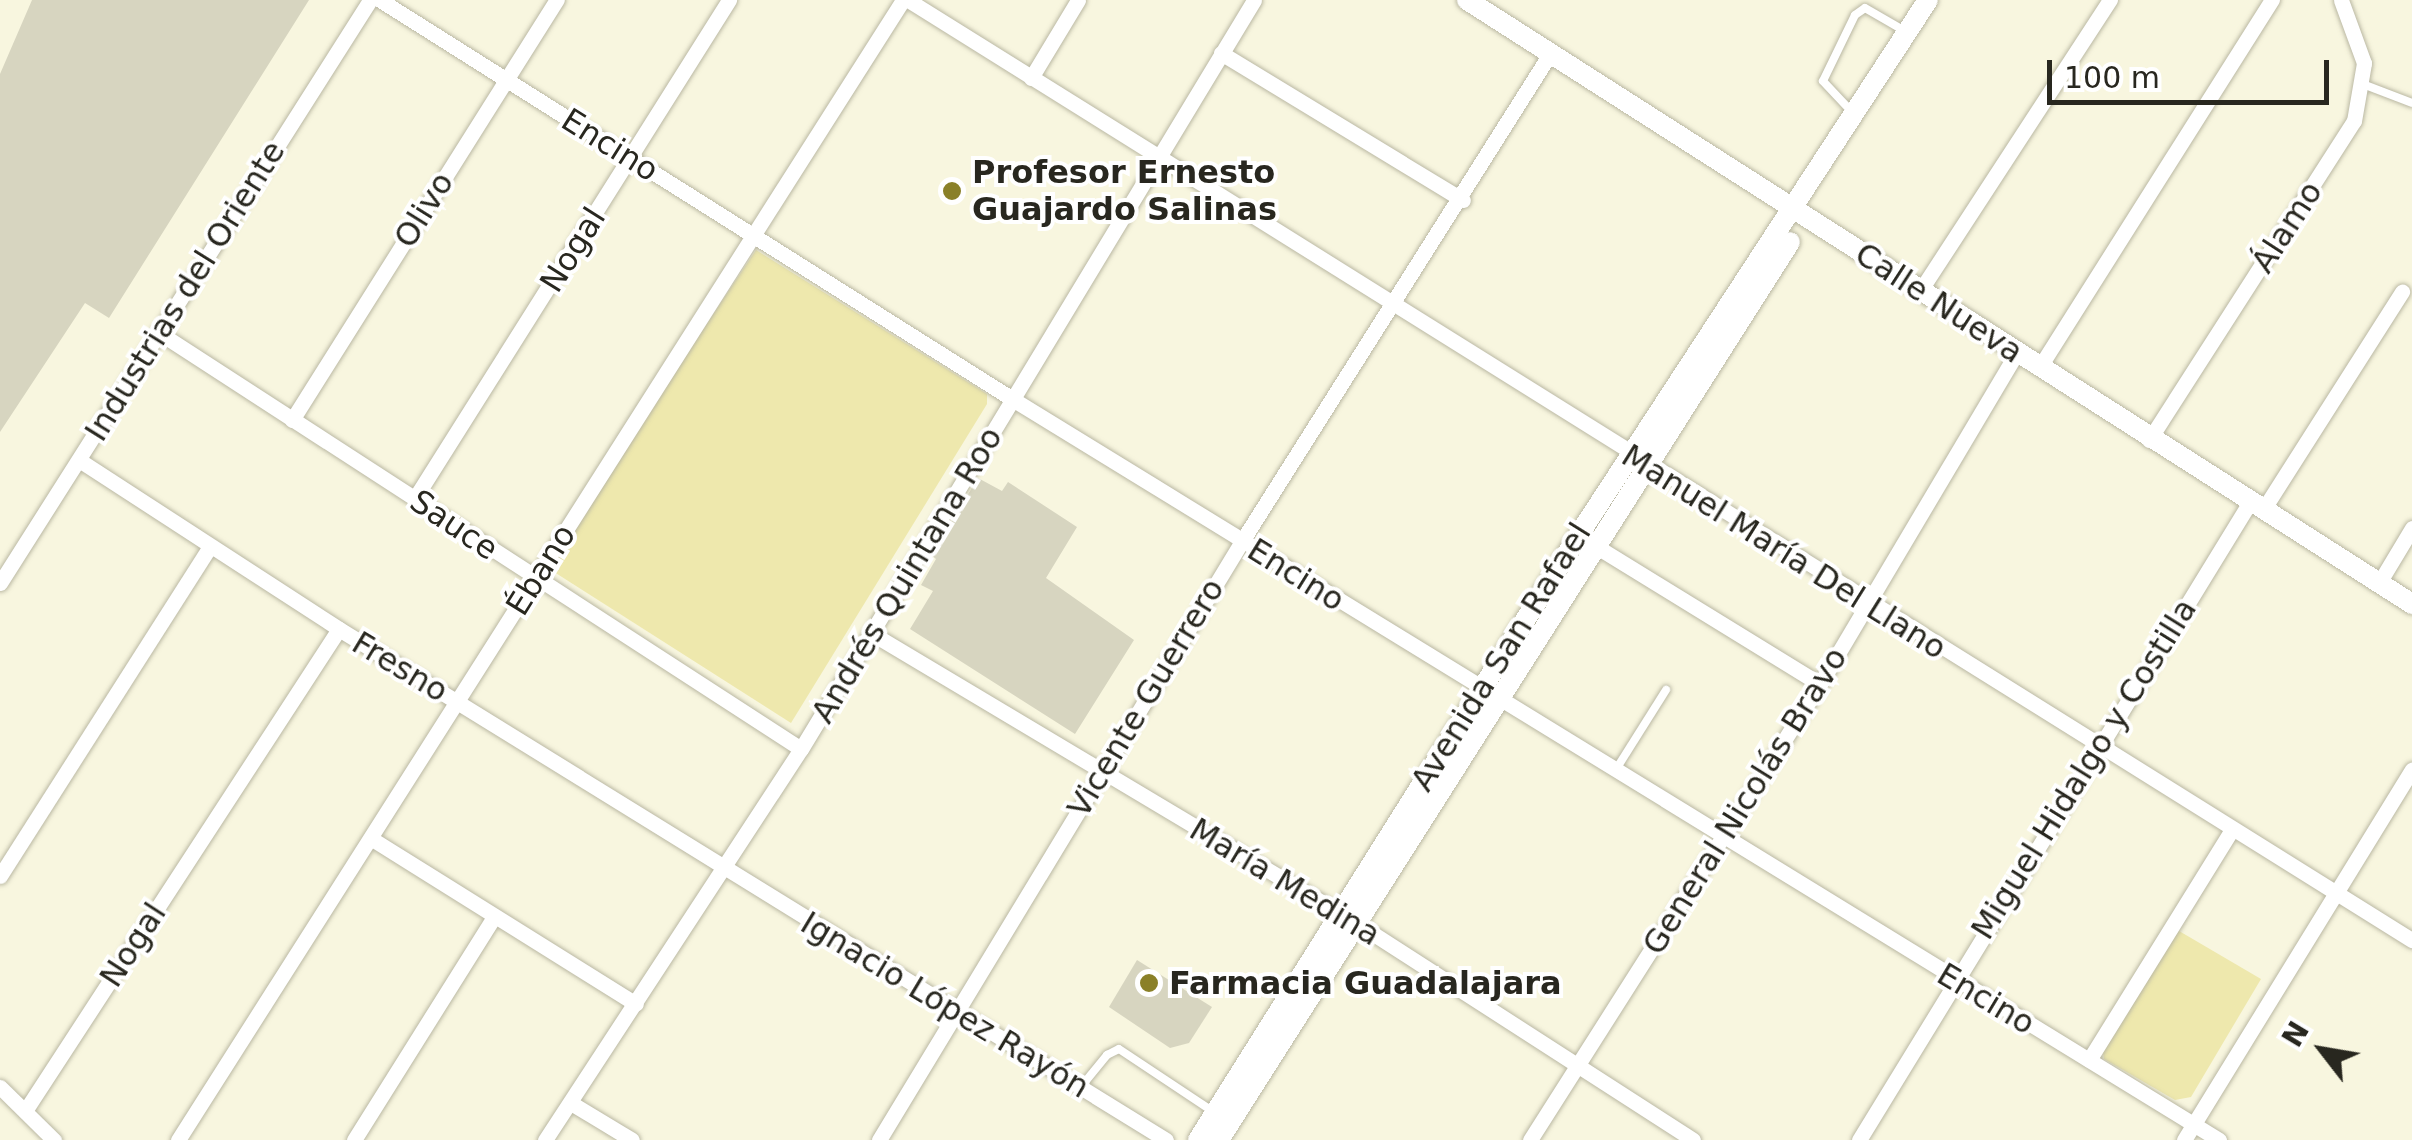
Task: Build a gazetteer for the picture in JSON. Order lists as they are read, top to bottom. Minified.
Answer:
{"streets":{"street":["Encino","Olivo","Álamo","Nogal","Industrias del Oriente","Calle Nueva","Sauce","Manuel María Del Llano","Ébano","Andrés Quintana Roo","Avenida San Rafael","Fresno","Vicente Guerrero","Miguel Hidalgo y Costilla","General Nicolás Bravo","María Medina","Ignacio López Rayón"]},"crossings":[["Encino","Olivo"],["Encino","Nogal"],["Encino","Ébano"],["Encino","Andrés Quintana Roo"],["Encino","Avenida San Rafael"],["Encino","Vicente Guerrero"],["Encino","Miguel Hidalgo y Costilla"],["Encino","General Nicolás Bravo"],["Olivo","Sauce"],["Álamo","Calle Nueva"],["Nogal","Sauce"],["Nogal","Fresno"],["Industrias del Oriente","Sauce"],["Industrias del Oriente","Fresno"],["Calle Nueva","Avenida San Rafael"],["Calle Nueva","Vicente Guerrero"],["Calle Nueva","Miguel Hidalgo y Costilla"],["Calle Nueva","General Nicolás Bravo"],["Sauce","Ébano"],["Sauce","Andrés Quintana Roo"],["Manuel María Del Llano","Ébano"],["Manuel María Del Llano","Andrés Quintana Roo"],["Manuel María Del Llano","Avenida San Rafael"],["Manuel María Del Llano","Vicente Guerrero"],["Manuel María Del Llano","Miguel Hidalgo y Costilla"],["Manuel María Del Llano","General Nicolás Bravo"],["Ébano","Fresno"],["Andrés Quintana Roo","Fresno"],["Andrés Quintana Roo","María Medina"],["Andrés Quintana Roo","Ignacio López Rayón"],["Avenida San Rafael","María Medina"],["Fresno","Ignacio López Rayón"],["Vicente Guerrero","María Medina"],["Vicente Guerrero","Ignacio López Rayón"],["General Nicolás Bravo","María Medina"]],"places":["Profesor Ernesto Guajardo Salinas","Farmacia Guadalajara"],"scale_bar":"100 m","north":"top left"}
